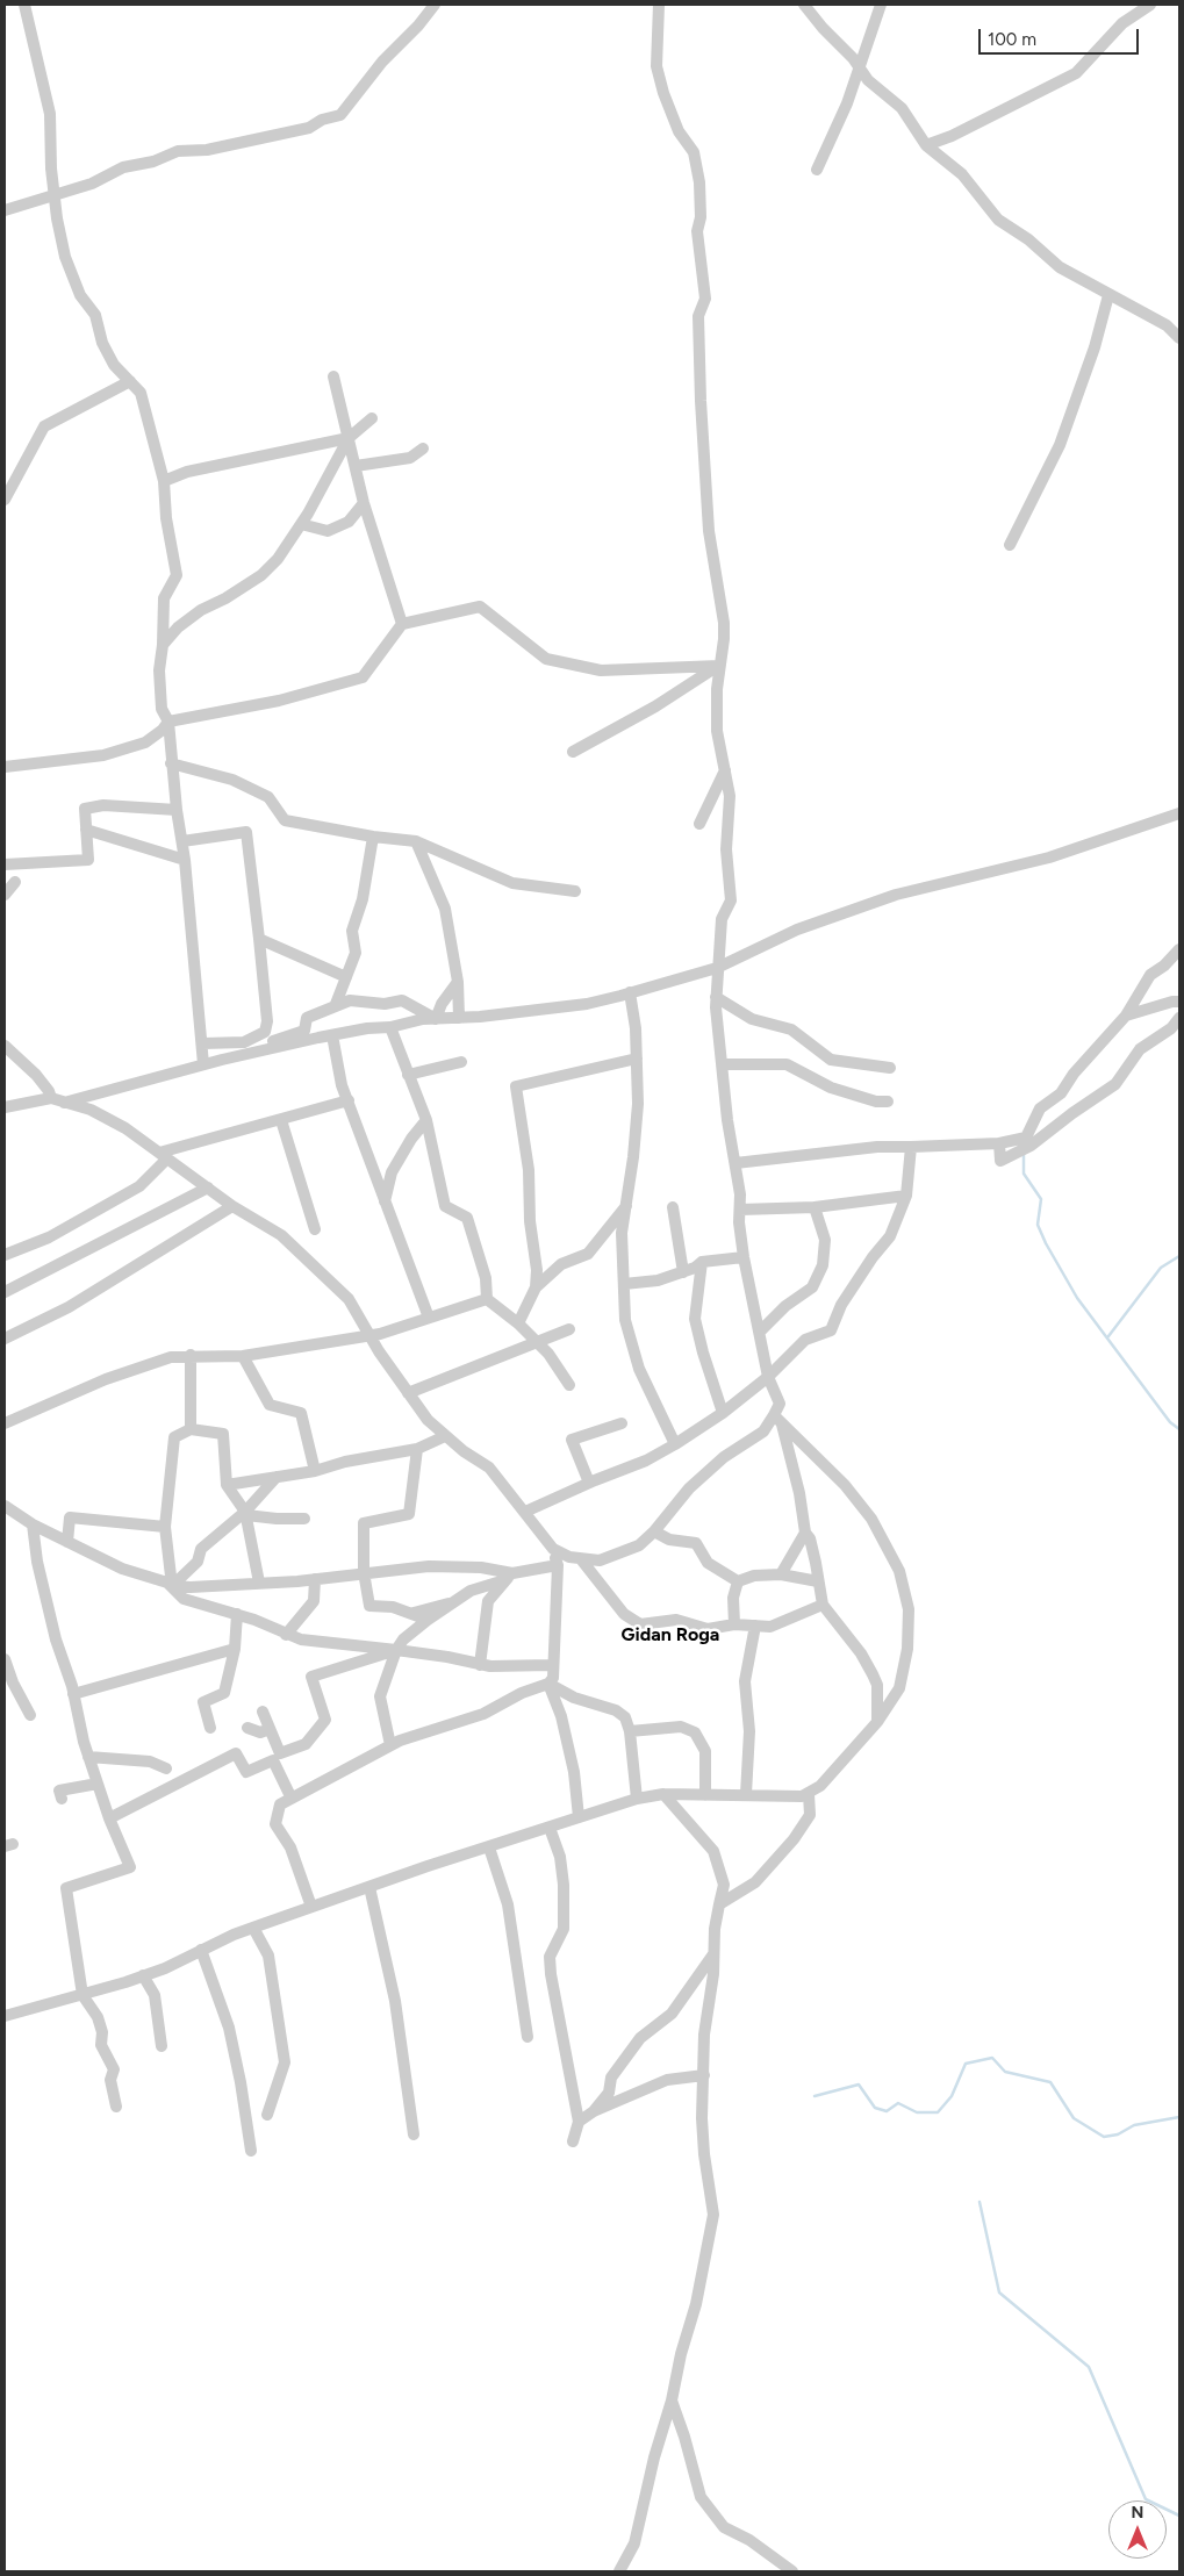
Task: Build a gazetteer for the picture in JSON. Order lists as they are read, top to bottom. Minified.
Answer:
{"districts":["Gidan Roga"],"scale_bar":"100 m","north":"top"}
